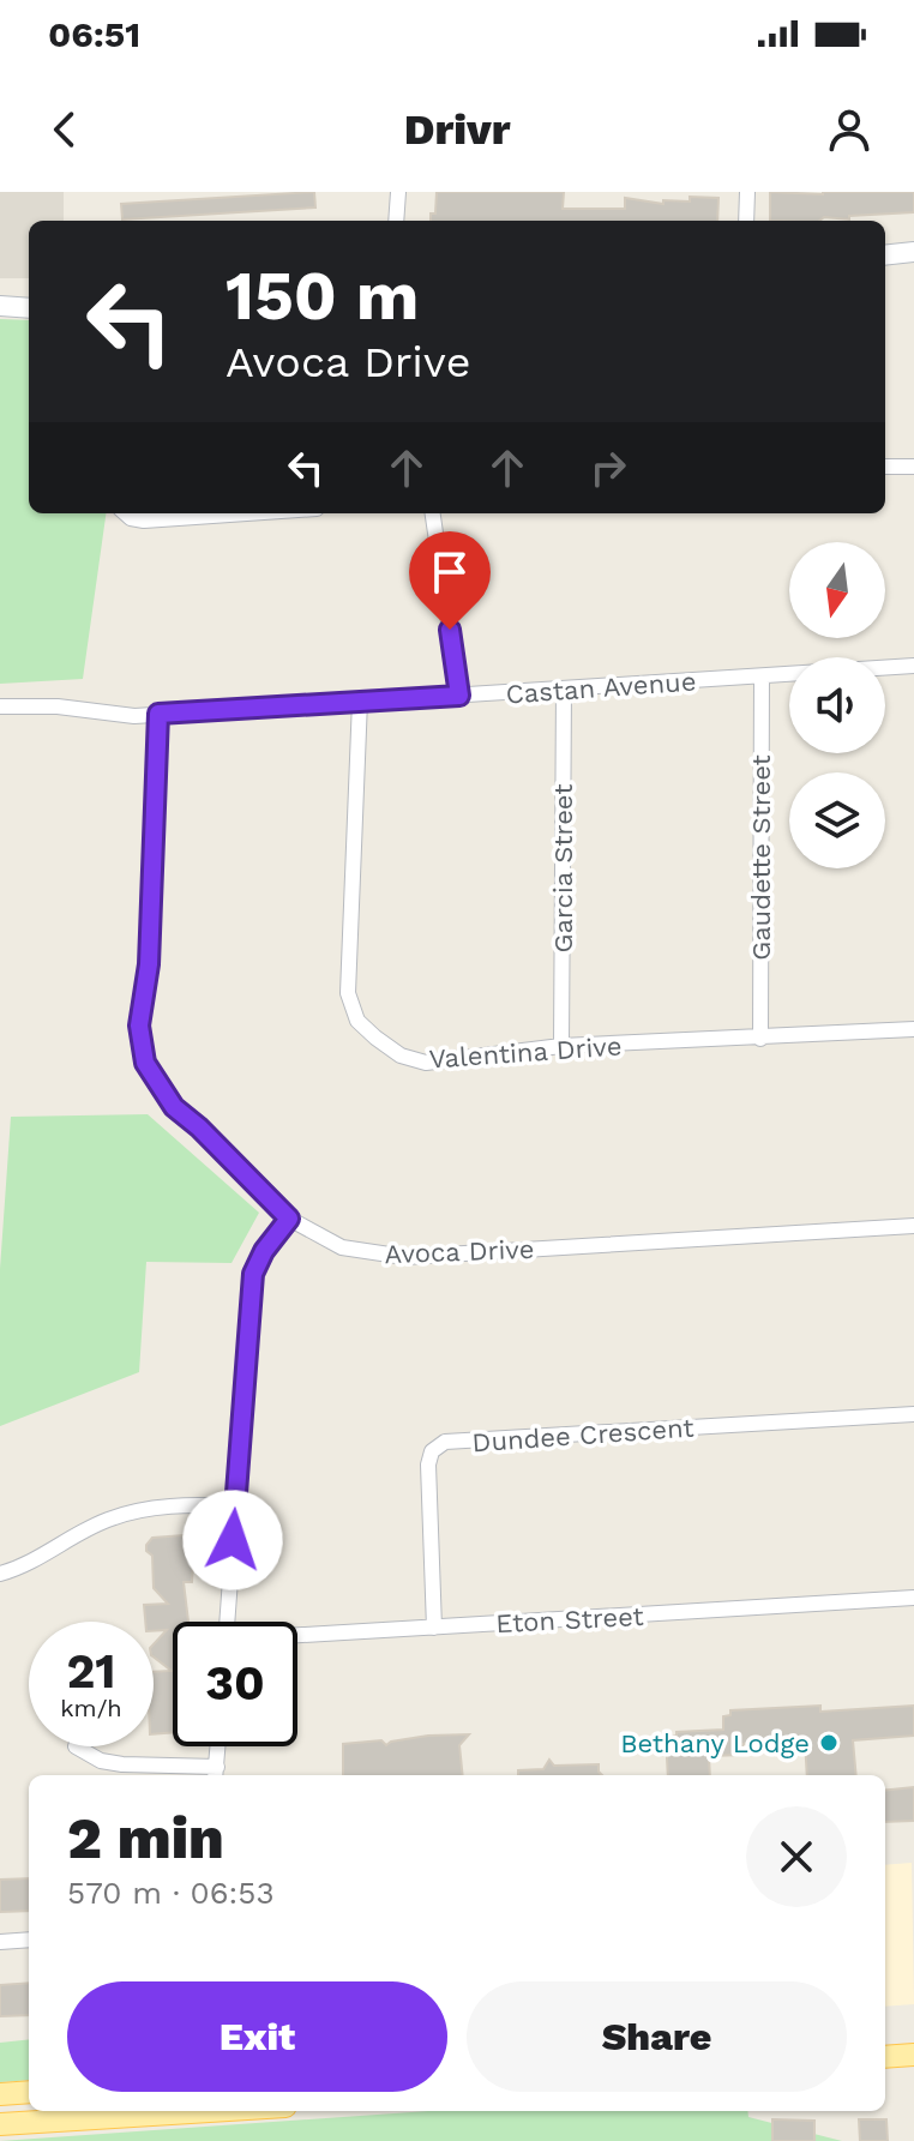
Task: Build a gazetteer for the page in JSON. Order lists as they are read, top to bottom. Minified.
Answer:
{"streets":{"street":["Castan Avenue","Gaudette Street","Garcia Street","Valentina Drive","Avoca Drive","Dundee Crescent","Eton Street"]},"crossings":[["Castan Avenue","Gaudette Street"],["Castan Avenue","Garcia Street"],["Castan Avenue","Valentina Drive"],["Castan Avenue","Avoca Drive"],["Gaudette Street","Valentina Drive"],["Garcia Street","Valentina Drive"],["Dundee Crescent","Eton Street"]],"places":["Bethany Lodge"],"north":"bottom","page":{"status":"06:51","header":"Drivr","turn":["150 m","Avoca Drive"],"speed":"21 km/h","limit":"30","heading":["2 min","570 m · 06:53"],"buttons":["Exit","Share"]}}
